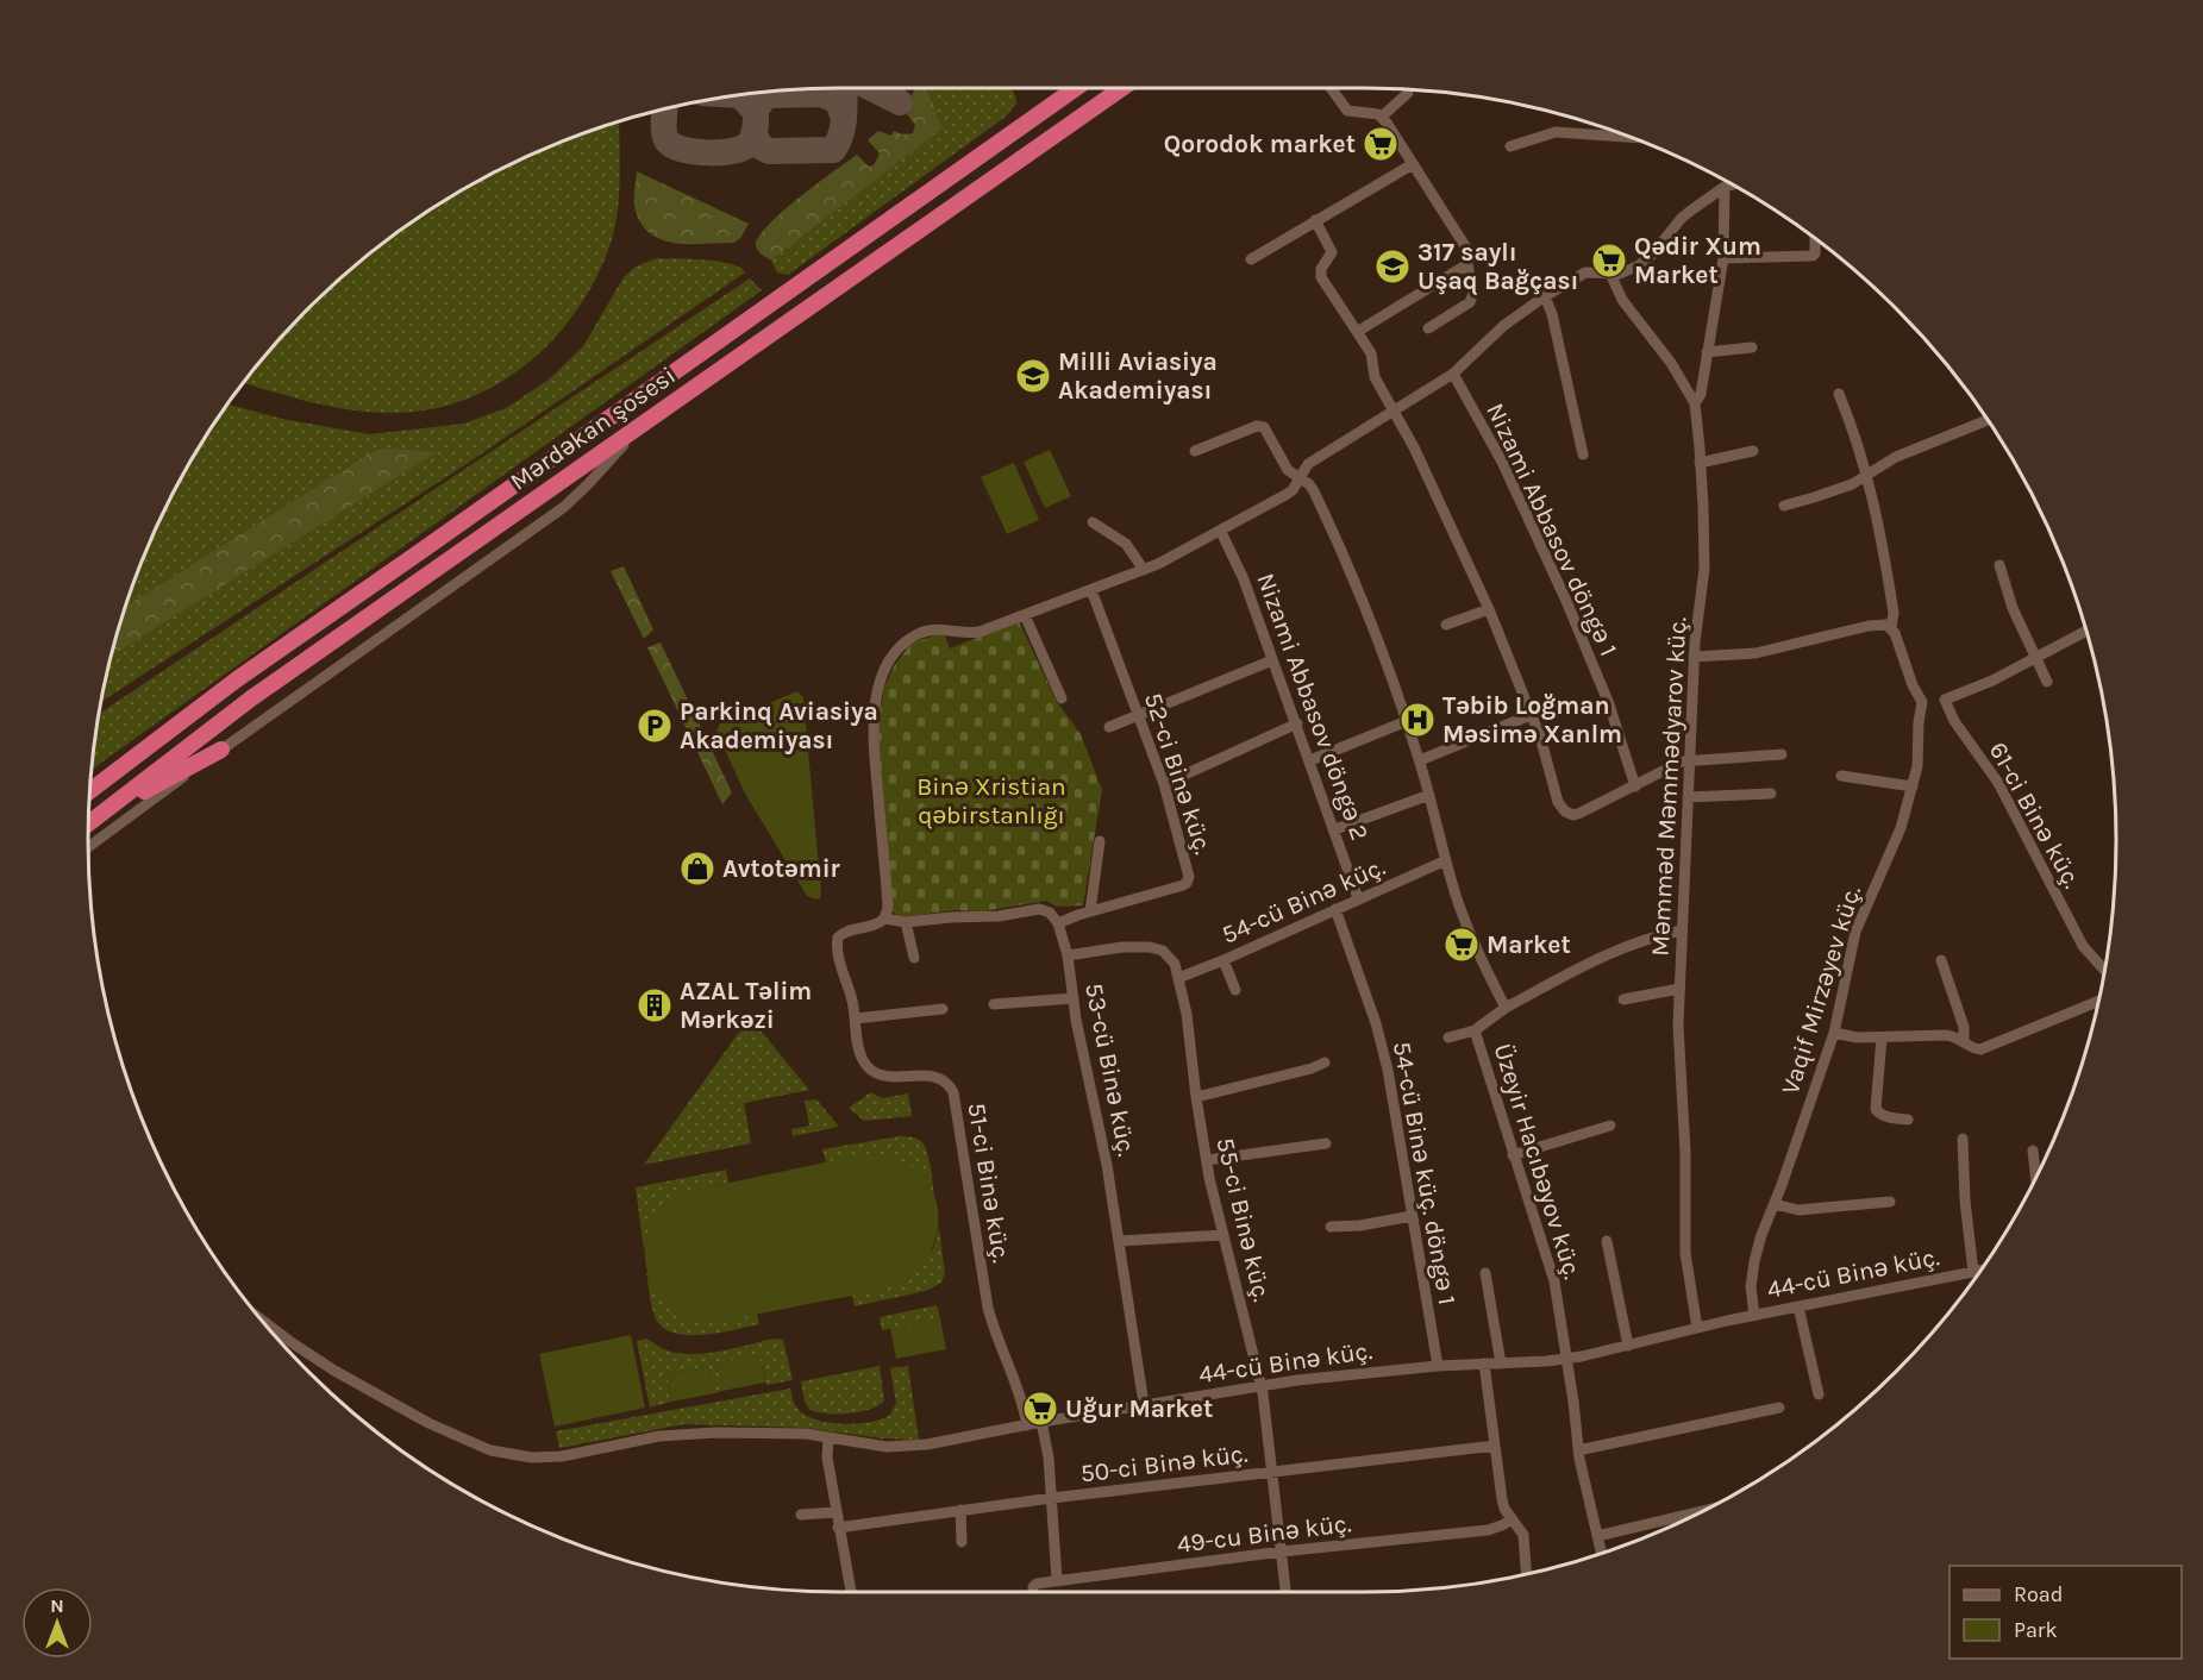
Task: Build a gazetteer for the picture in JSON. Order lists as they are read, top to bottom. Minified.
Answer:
{"streets":{"highway":["Mərdəkan şosesi"],"street":["Nizami Abbasov döngə 1","Nizami Abbasov döngə 2","52-ci Binə küç.","Məmməd Məmmədyarov küç.","61-ci Binə küç.","54-cü Binə küç.","Vaqif Mirzəyev küç.","53-cü Binə küç.","Üzeyir Hacıbəyov küç.","54-cü Binə küç. döngə 1","51-ci Binə küç.","55-ci Binə küç.","44-cü Binə küç.","50-ci Binə küç.","49-cu Binə küç."]},"crossings":[["Nizami Abbasov döngə 2","54-cü Binə küç."],["52-ci Binə küç.","53-cü Binə küç."],["Məmməd Məmmədyarov küç.","44-cü Binə küç."],["54-cü Binə küç.","Üzeyir Hacıbəyov küç."],["54-cü Binə küç.","54-cü Binə küç. döngə 1"],["54-cü Binə küç.","55-ci Binə küç."],["Vaqif Mirzəyev küç.","44-cü Binə küç."],["53-cü Binə küç.","55-ci Binə küç."],["53-cü Binə küç.","44-cü Binə küç."],["Üzeyir Hacıbəyov küç.","44-cü Binə küç."],["54-cü Binə küç. döngə 1","44-cü Binə küç."],["51-ci Binə küç.","44-cü Binə küç."],["55-ci Binə küç.","44-cü Binə küç."],["55-ci Binə küç.","50-ci Binə küç."],["55-ci Binə küç.","49-cu Binə küç."]],"parks":["Binə Xristian qəbirstanlığı"],"places":{"supermarket":["Qorodok market","Qədir Xum Market","Market","Uğur Market"],"school or university":["317 saylı Uşaq Bağçası","Milli Aviasiya Akademiyası"],"hospital":["Təbib Loğman Məsimə Xanlm"],"parking":["Parkinq Aviasiya Akademiyası"],"shop":["Avtotəmir"],"building":["AZAL Təlim Mərkəzi"]},"legend":["Road","Park"],"north":"top"}
